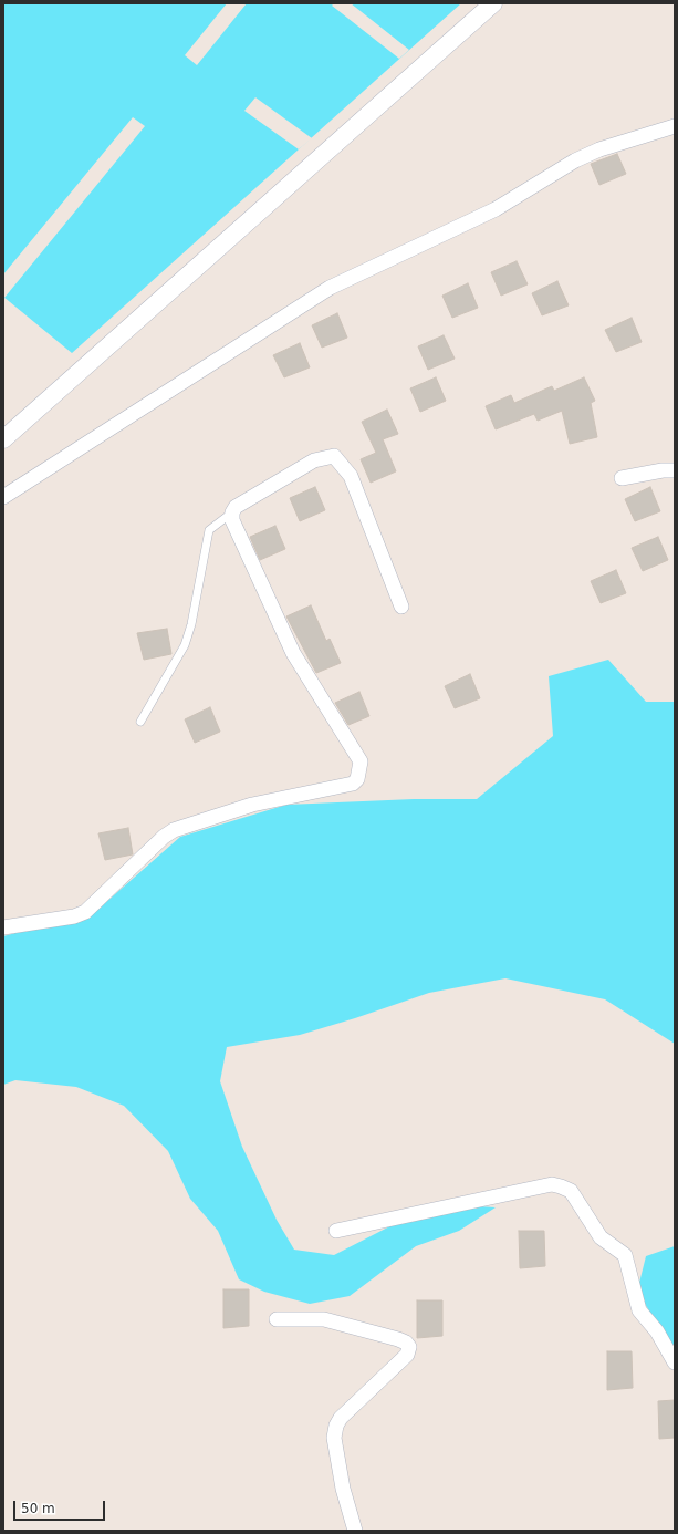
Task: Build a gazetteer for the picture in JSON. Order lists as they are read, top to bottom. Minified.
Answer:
{"scale_bar":"50 m"}
